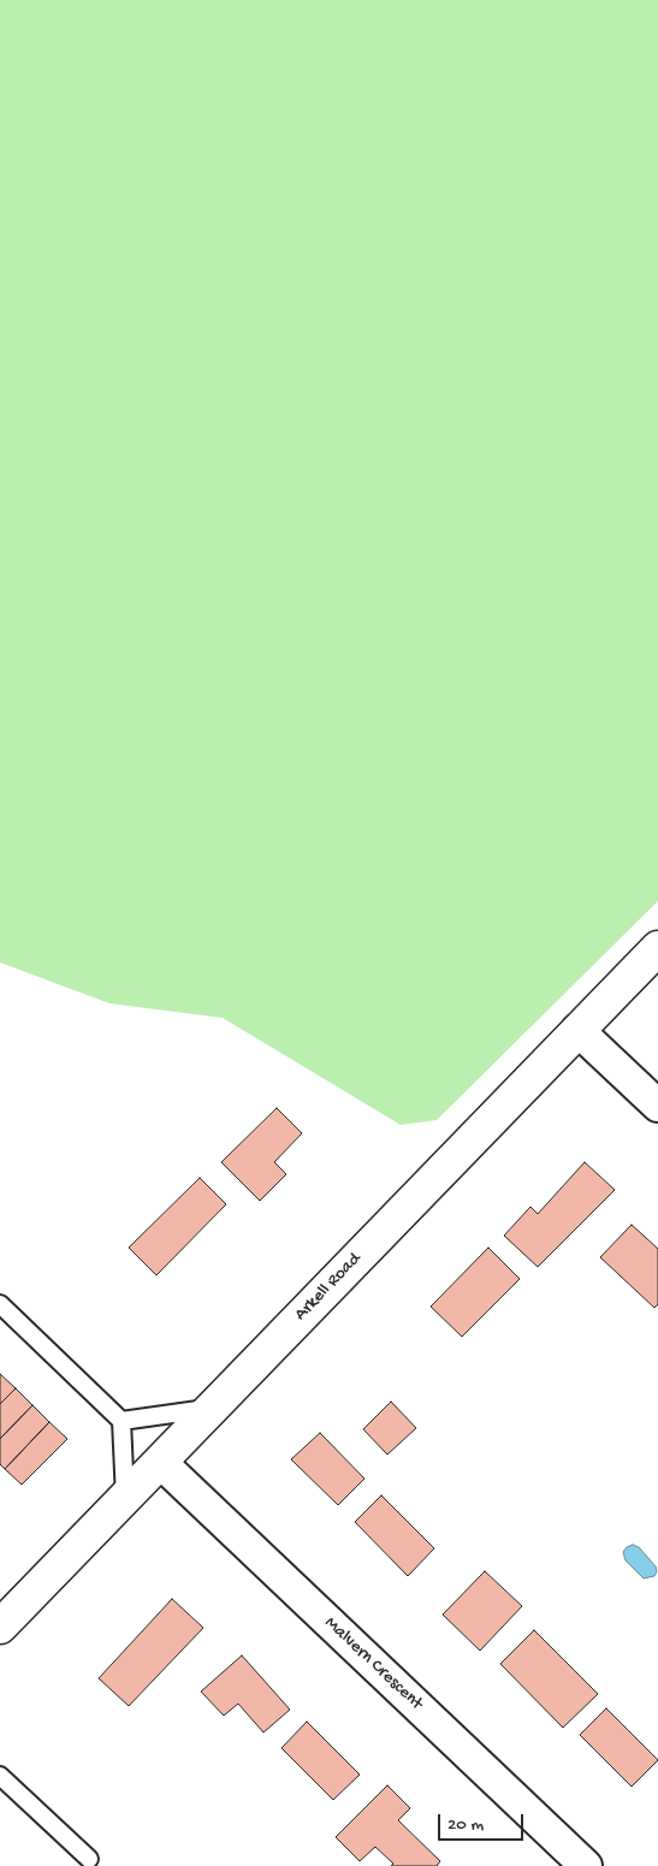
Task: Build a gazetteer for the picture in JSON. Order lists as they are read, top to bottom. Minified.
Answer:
{"streets":{"main road":["Arkell Road"],"street":["Malvern Crescent"]},"crossings":[["Arkell Road","Malvern Crescent"]],"scale_bar":"20 m"}
